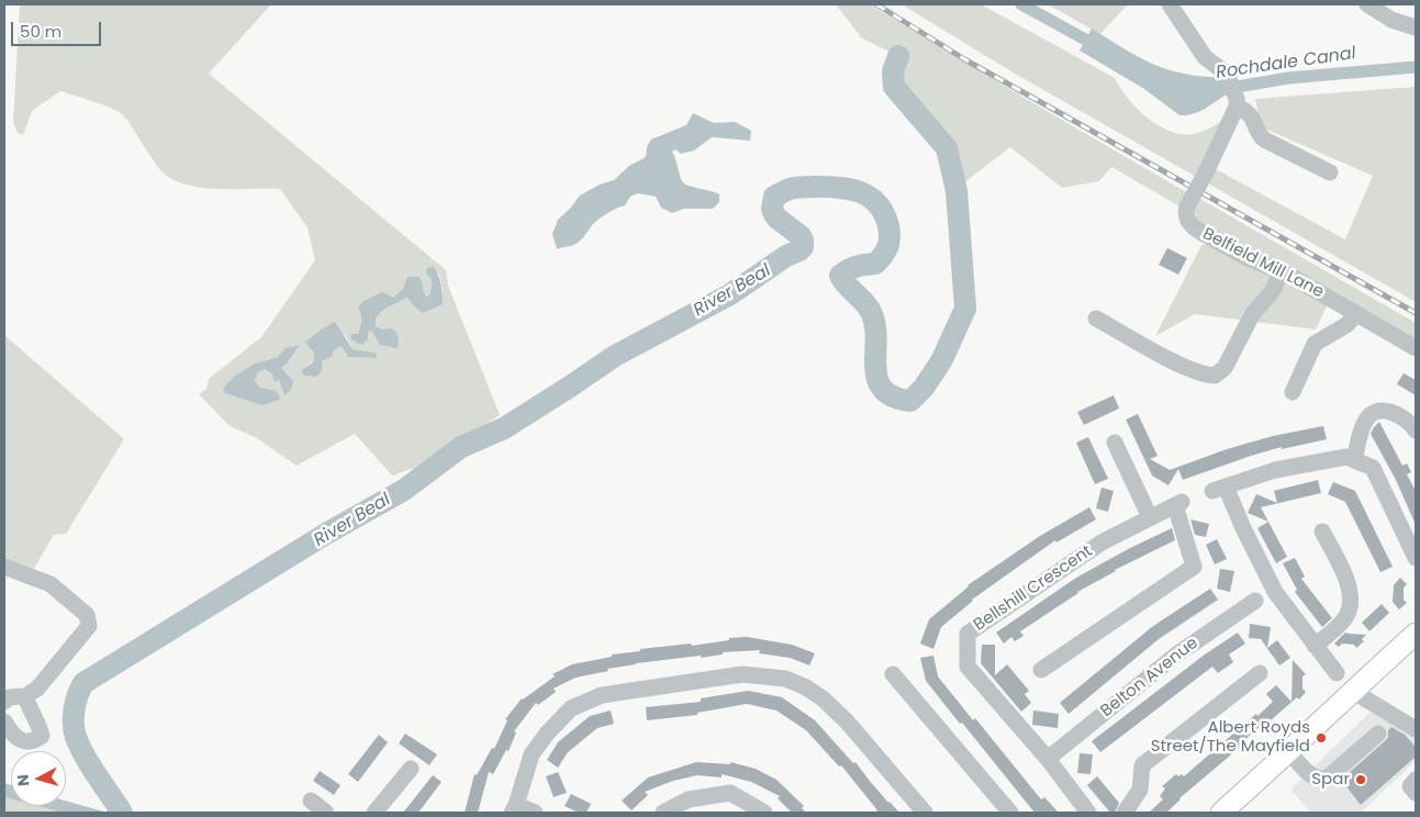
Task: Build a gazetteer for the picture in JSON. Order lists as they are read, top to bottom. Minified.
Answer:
{"streets":{"street":["Belfield Mill Lane","Bellshill Crescent","Belton Avenue"]},"crossings":[["Bellshill Crescent","Belton Avenue"]],"water":["Rochdale Canal","River Beal"],"places":["Albert Royds Street/The Mayfield","Spar"],"scale_bar":"50 m","north":"left"}
